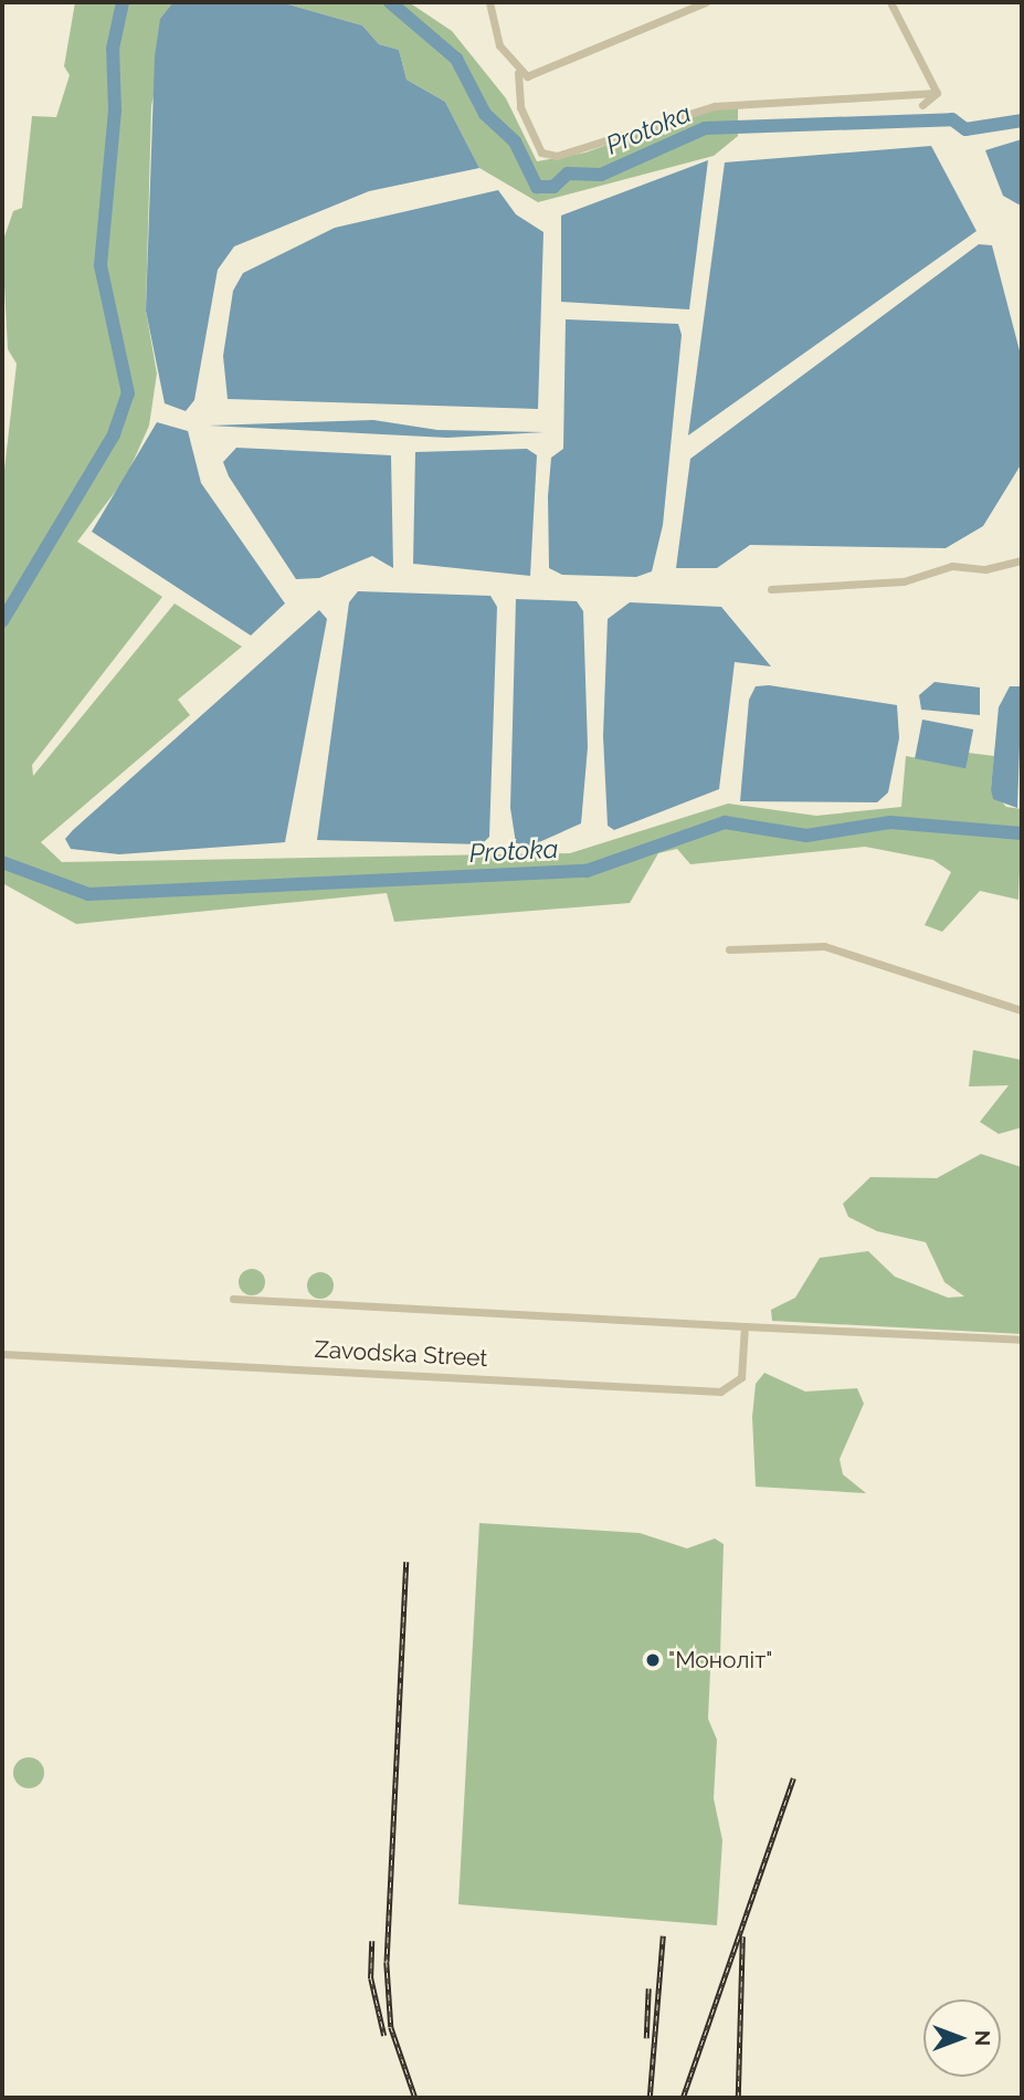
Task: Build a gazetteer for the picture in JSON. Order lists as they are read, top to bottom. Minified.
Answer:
{"streets":{"street":["Zavodska Street"]},"water":["Protoka"],"places":["\"Моноліт\""],"north":"right"}
